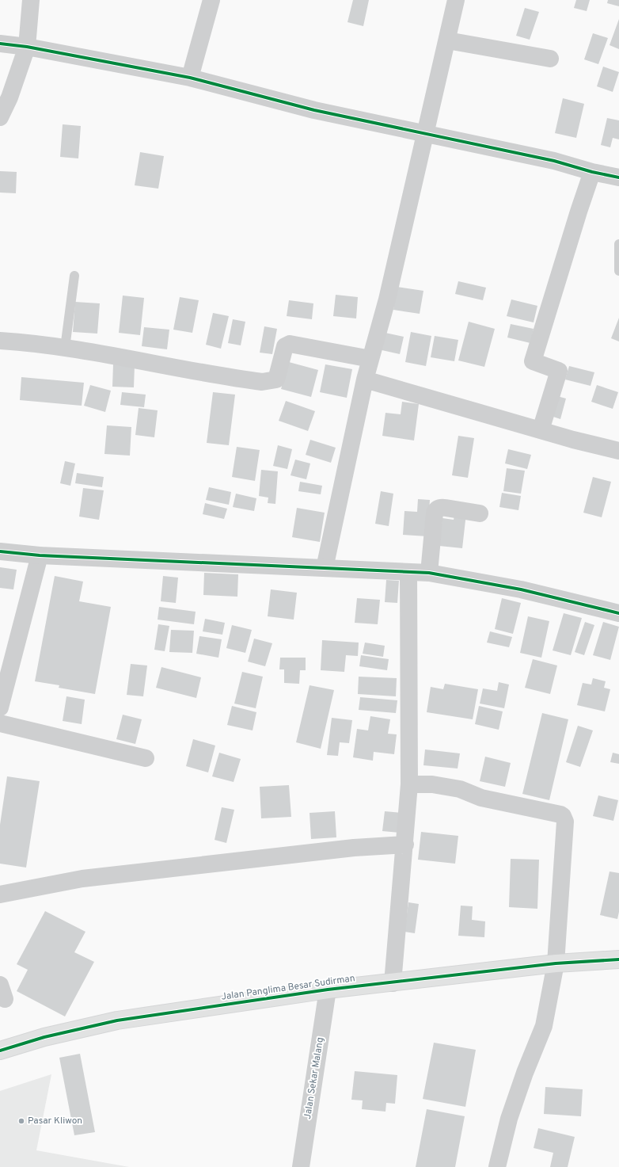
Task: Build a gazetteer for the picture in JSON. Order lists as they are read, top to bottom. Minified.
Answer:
{"streets":{"main road":["Jalan Panglima Besar Sudirman"],"street":["Jalan Sekar Malang"]},"crossings":[["Jalan Panglima Besar Sudirman","Jalan Sekar Malang"]],"places":["Pasar Kliwon"]}
